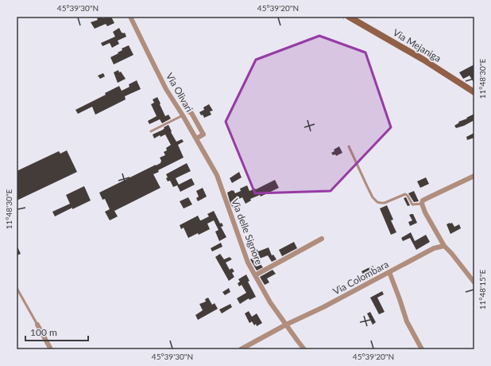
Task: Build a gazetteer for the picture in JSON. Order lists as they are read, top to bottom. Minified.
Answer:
{"streets":{"main road":["Via Mejaniga"],"street":["Via Olivari","Via delle Signore","Via Colombara"]},"crossings":[["Via Olivari","Via delle Signore"],["Via delle Signore","Via Colombara"]],"scale_bar":"100 m","coordinates":["45°39'30\"N","45°39'20\"N","11°48'30\"E","11°48'15\"E"]}
